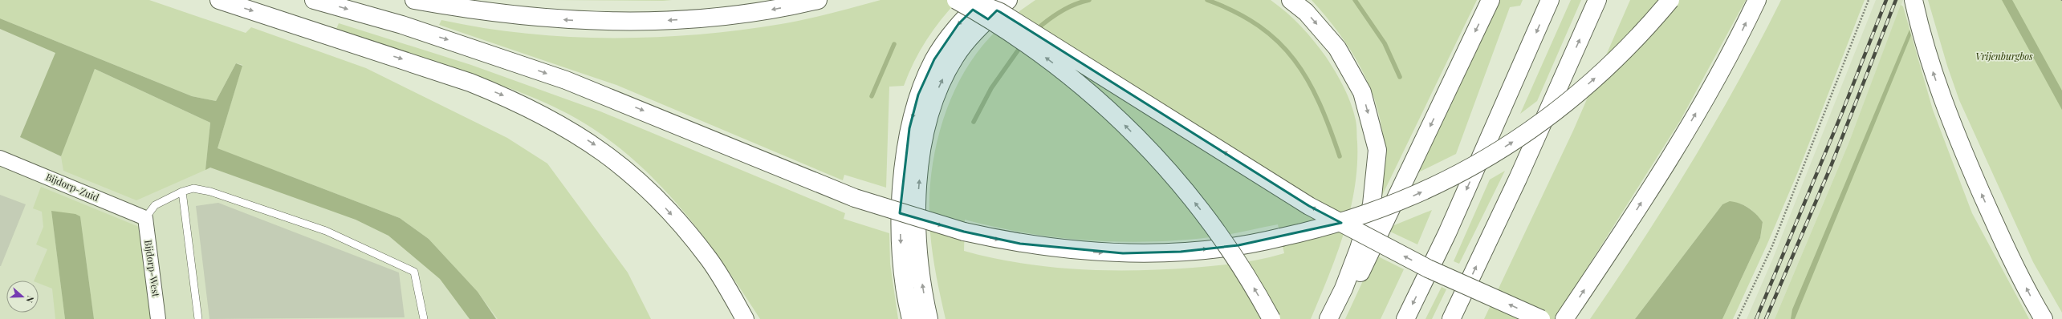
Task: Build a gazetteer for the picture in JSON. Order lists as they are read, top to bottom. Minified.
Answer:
{"streets":{"street":["Bijdorp-Zuid","Bijdorp-West"]},"crossings":[["Bijdorp-Zuid","Bijdorp-West"]],"parks":["Vrijenburgbos"],"north":"right"}
